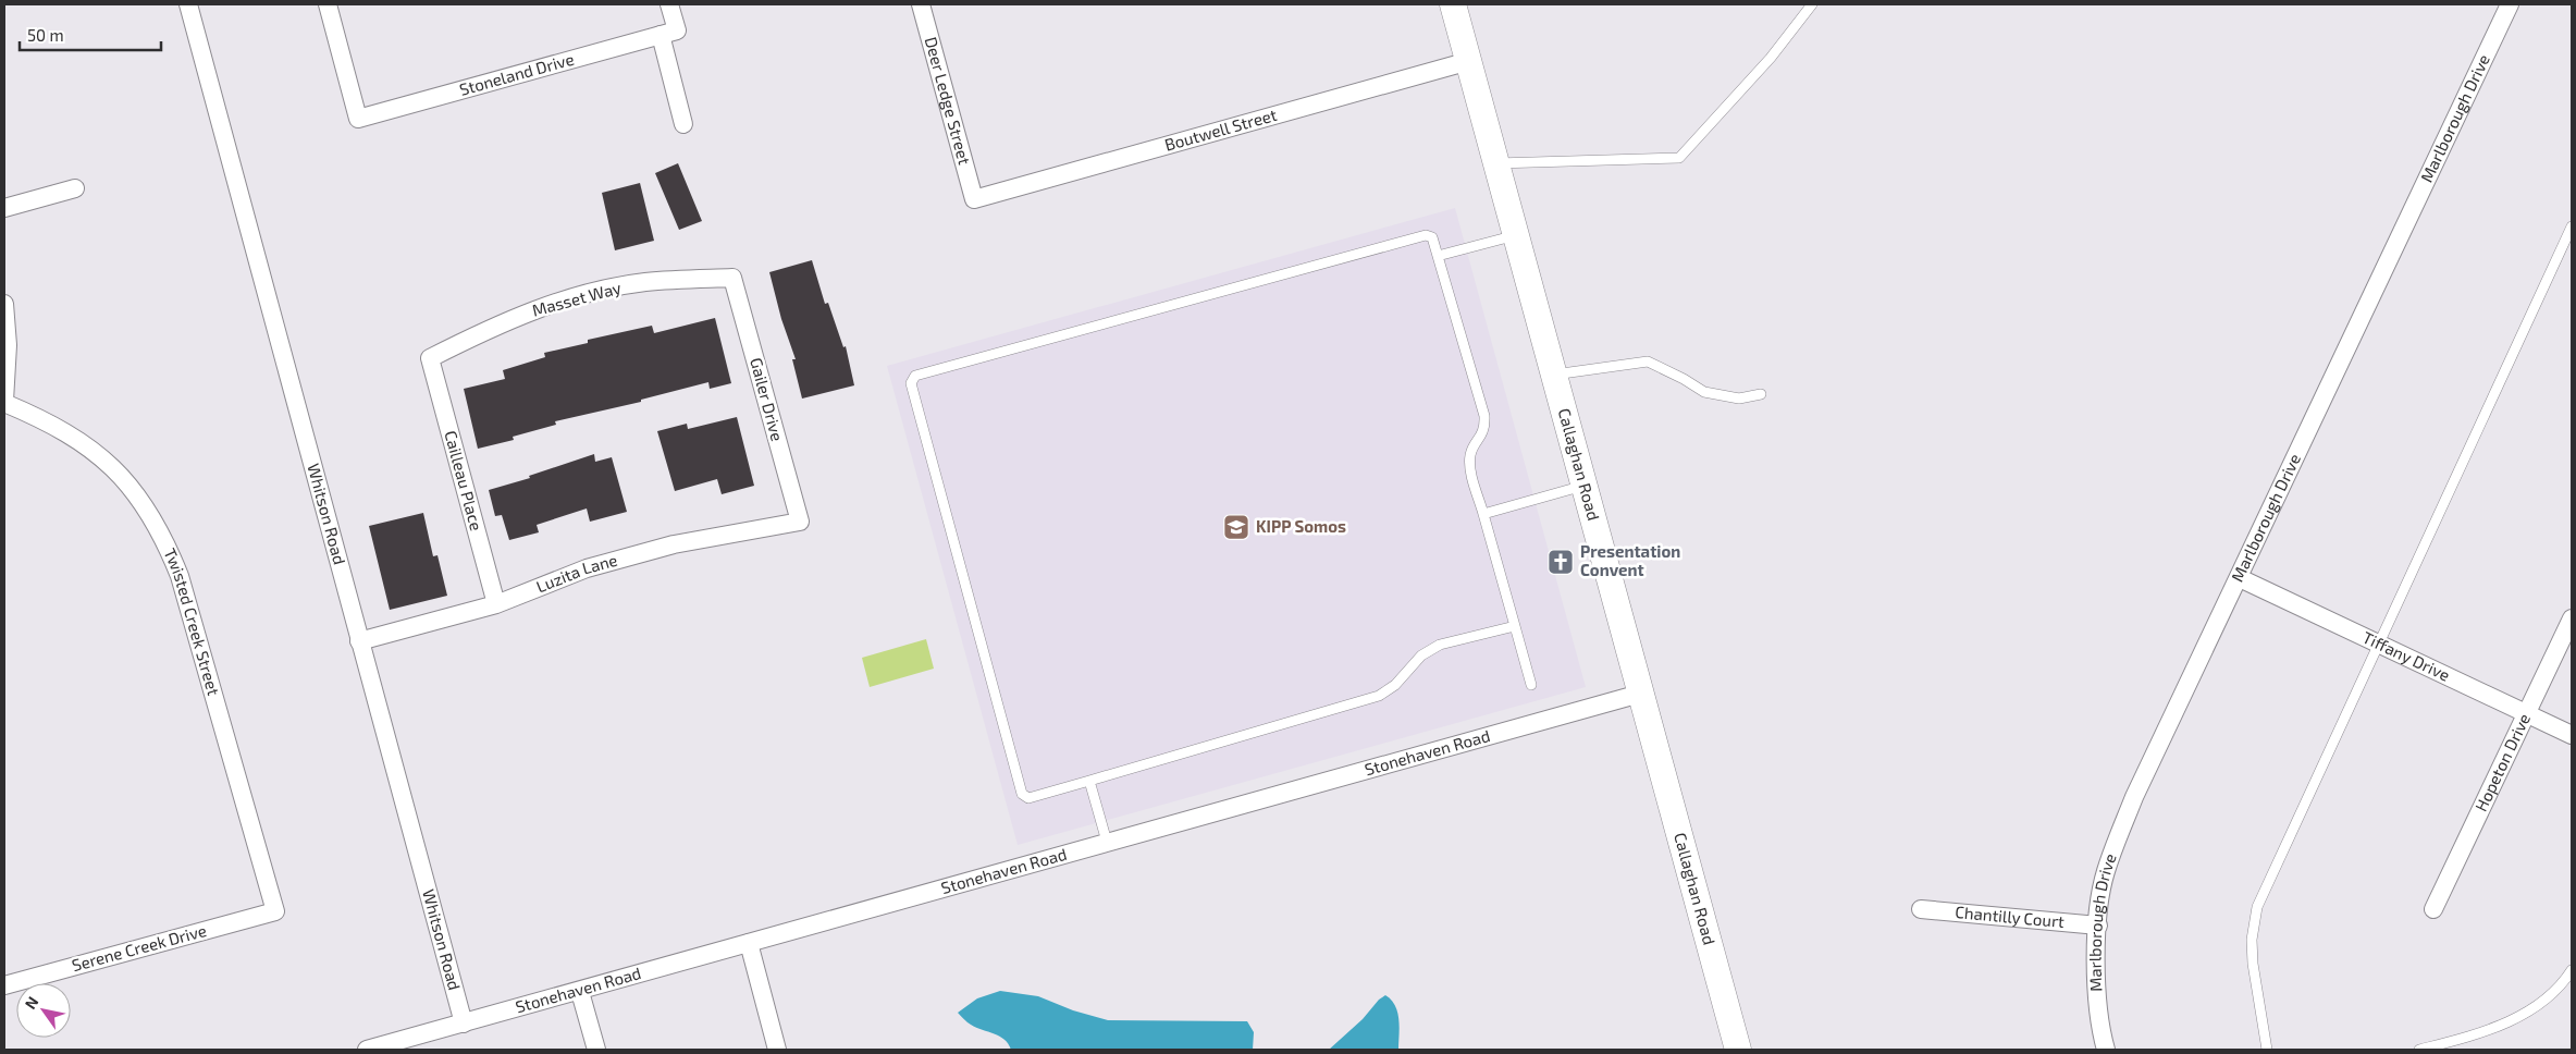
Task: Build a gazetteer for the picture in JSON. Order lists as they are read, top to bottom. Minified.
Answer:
{"streets":{"main road":["Callaghan Road"],"street":["Stoneland Drive","Deer Ledge Street","Marlborough Drive","Boutwell Street","Masset Way","Gailer Drive","Cailleau Place","Whitson Road","Luzita Lane","Twisted Creek Street","Tiffany Drive","Stonehaven Road","Hopeton Drive","Chantilly Court","Serene Creek Drive"]},"crossings":[["Deer Ledge Street","Boutwell Street"],["Marlborough Drive","Tiffany Drive"],["Marlborough Drive","Chantilly Court"],["Boutwell Street","Callaghan Road"],["Masset Way","Gailer Drive"],["Masset Way","Cailleau Place"],["Gailer Drive","Luzita Lane"],["Callaghan Road","Stonehaven Road"],["Cailleau Place","Luzita Lane"],["Whitson Road","Luzita Lane"],["Whitson Road","Stonehaven Road"],["Twisted Creek Street","Serene Creek Drive"],["Tiffany Drive","Hopeton Drive"]],"places":{"school or university":["KIPP Somos"],"church":["Presentation Convent"]},"scale_bar":"50 m","north":"top left"}
